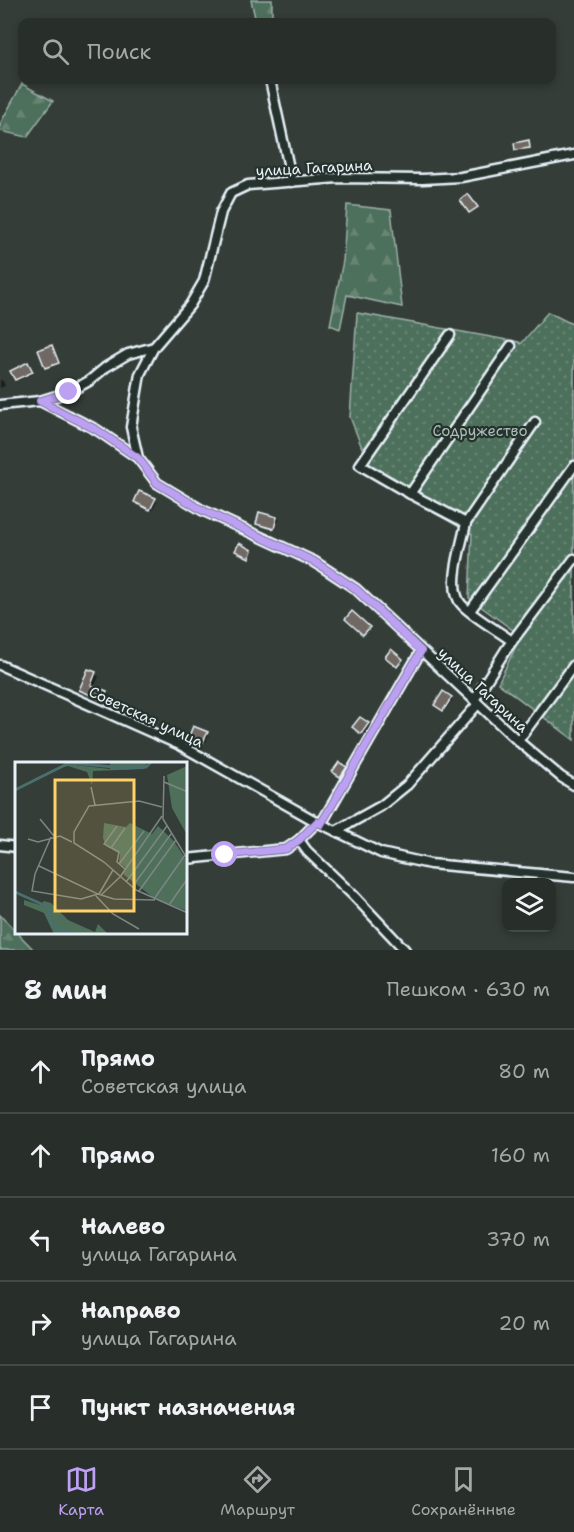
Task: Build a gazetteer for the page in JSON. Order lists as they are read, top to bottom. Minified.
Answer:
{"streets":{"street":["улица Гагарина","Советская улица"]},"parks":["Содружество"],"page":{"search":"Поиск","heading":["8 мин","Пешком · 630 m"],"list":[["Прямо","Советская улица","80 m"],["Прямо","160 m"],["Налево","улица Гагарина","370 m"],["Направо","улица Гагарина","20 m"],"Пункт назначения"],"nav":["Карта","Маршрут","Сохранённые"]}}
